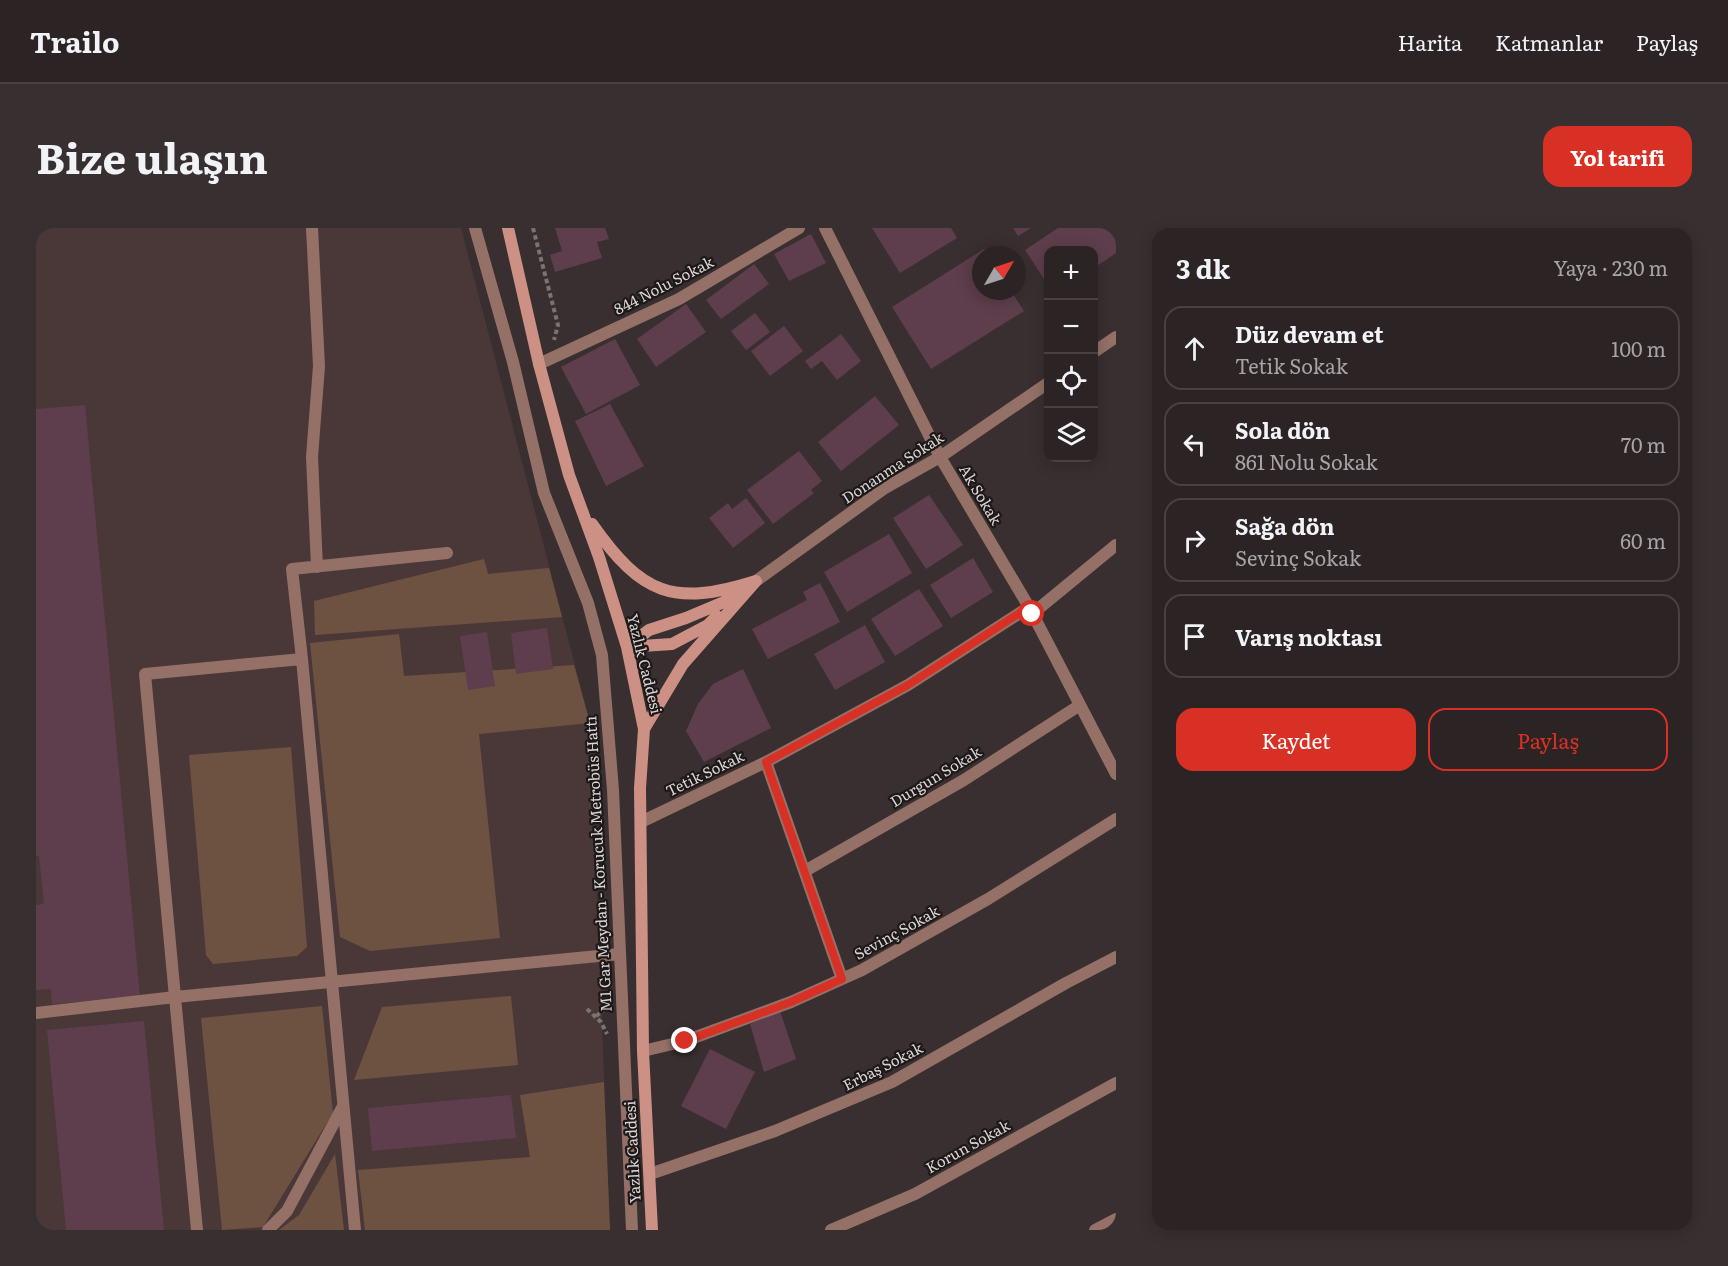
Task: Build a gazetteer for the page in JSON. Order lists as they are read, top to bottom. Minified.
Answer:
{"streets":{"main road":["Yazlık Caddesi"],"street":["844 Nolu Sokak","Donanma Sokak","Ak Sokak","Tetik Sokak","Durgun Sokak","M1 Gar Meydan - Korucuk Metrobüs Hattı","Sevinç Sokak","Erbaş Sokak","Korun Sokak"]},"crossings":[["844 Nolu Sokak","Yazlık Caddesi"],["Donanma Sokak","Ak Sokak"],["Ak Sokak","Tetik Sokak"],["Ak Sokak","Durgun Sokak"],["Yazlık Caddesi","Tetik Sokak"],["Yazlık Caddesi","Sevinç Sokak"],["Yazlık Caddesi","Erbaş Sokak"]],"north":"top right","page":{"header":"Trailo","nav":["Harita","Katmanlar","Paylaş"],"title":"Bize ulaşın","buttons":["Yol tarifi",["Kaydet","Paylaş"]],"heading":["3 dk","Yaya · 230 m"],"map_buttons":["+","−"],"list":[["Düz devam et","Tetik Sokak","100 m"],["Sola dön","861 Nolu Sokak","70 m"],["Sağa dön","Sevinç Sokak","60 m"],"Varış noktası"]}}
